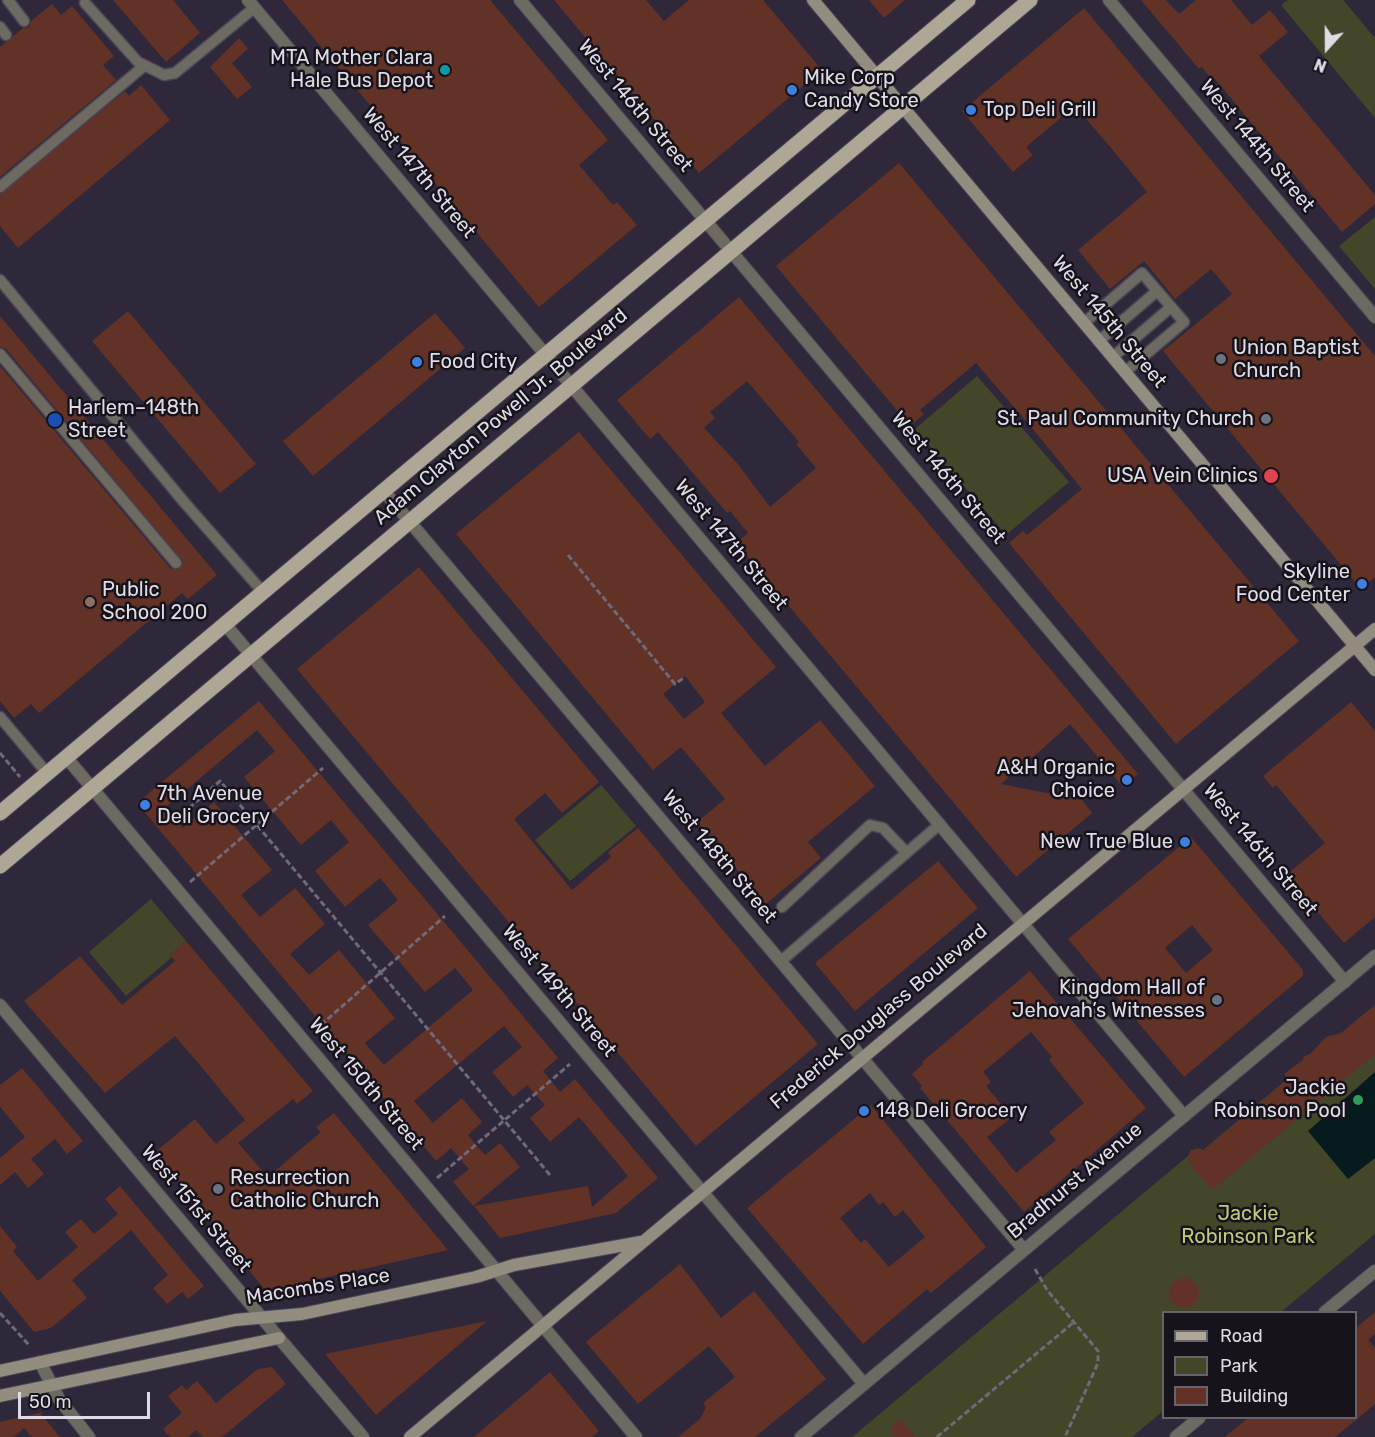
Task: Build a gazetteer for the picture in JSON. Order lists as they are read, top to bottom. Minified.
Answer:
{"streets":{"main road":["West 145th Street","Adam Clayton Powell Jr. Boulevard","Frederick Douglass Boulevard","Macombs Place"],"street":["West 146th Street","West 144th Street","West 147th Street","West 148th Street","West 149th Street","West 150th Street","Bradhurst Avenue","West 151st Street"]},"crossings":[["West 146th Street","Adam Clayton Powell Jr. Boulevard"],["West 146th Street","Frederick Douglass Boulevard"],["West 146th Street","Bradhurst Avenue"],["West 147th Street","Adam Clayton Powell Jr. Boulevard"],["West 147th Street","Frederick Douglass Boulevard"],["West 147th Street","Bradhurst Avenue"],["West 145th Street","Adam Clayton Powell Jr. Boulevard"],["West 145th Street","Frederick Douglass Boulevard"],["Adam Clayton Powell Jr. Boulevard","West 148th Street"],["Adam Clayton Powell Jr. Boulevard","West 149th Street"],["Adam Clayton Powell Jr. Boulevard","West 150th Street"],["West 148th Street","Frederick Douglass Boulevard"],["West 148th Street","Bradhurst Avenue"],["West 149th Street","Frederick Douglass Boulevard"],["West 149th Street","Bradhurst Avenue"],["Frederick Douglass Boulevard","West 150th Street"],["Frederick Douglass Boulevard","Macombs Place"],["West 150th Street","Macombs Place"],["West 151st Street","Macombs Place"]],"parks":["Jackie Robinson Park"],"places":["MTA Mother Clara Hale Bus Depot","Mike Corp Candy Store","Top Deli Grill","Union Baptist Church","Food City","St. Paul Community Church","Harlem–148th Street","USA Vein Clinics","Skyline Food Center","Public School 200","A&H Organic Choice","7th Avenue Deli Grocery","New True Blue","Kingdom Hall of Jehovah’s Witnesses","Jackie Robinson Pool","148 Deli Grocery","Resurrection Catholic Church"],"legend":["Road","Park","Building"],"scale_bar":"50 m","north":"bottom"}
